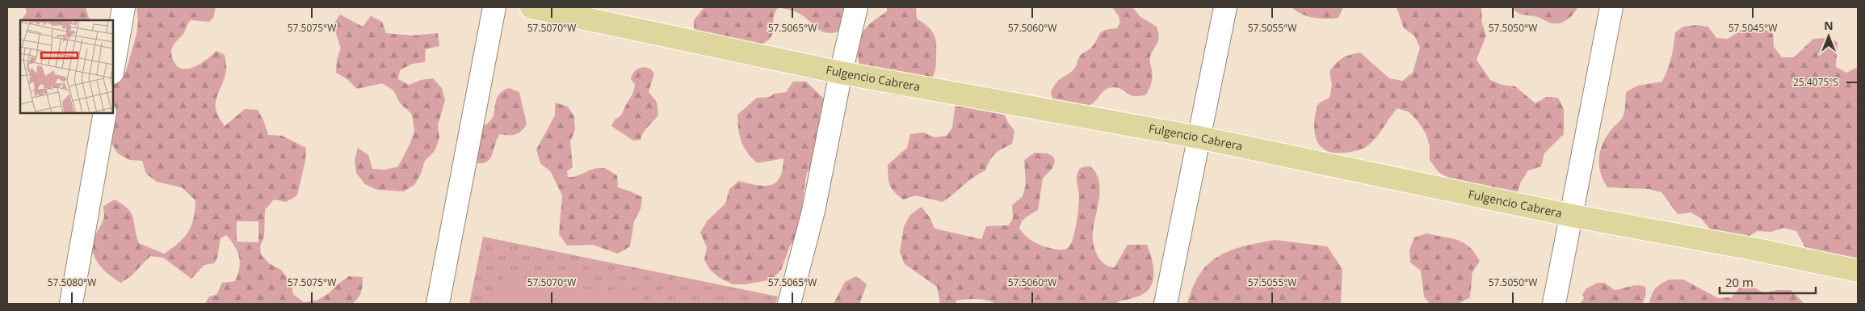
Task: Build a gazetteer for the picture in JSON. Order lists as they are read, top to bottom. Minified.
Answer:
{"streets":{"main road":["Fulgencio Cabrera"]},"scale_bar":"20 m","north":"top","coordinates":["57.5075°W","57.5070°W","57.5065°W","57.5060°W","57.5055°W","57.5050°W","57.5045°W","25.4075°S","57.5080°W"]}
